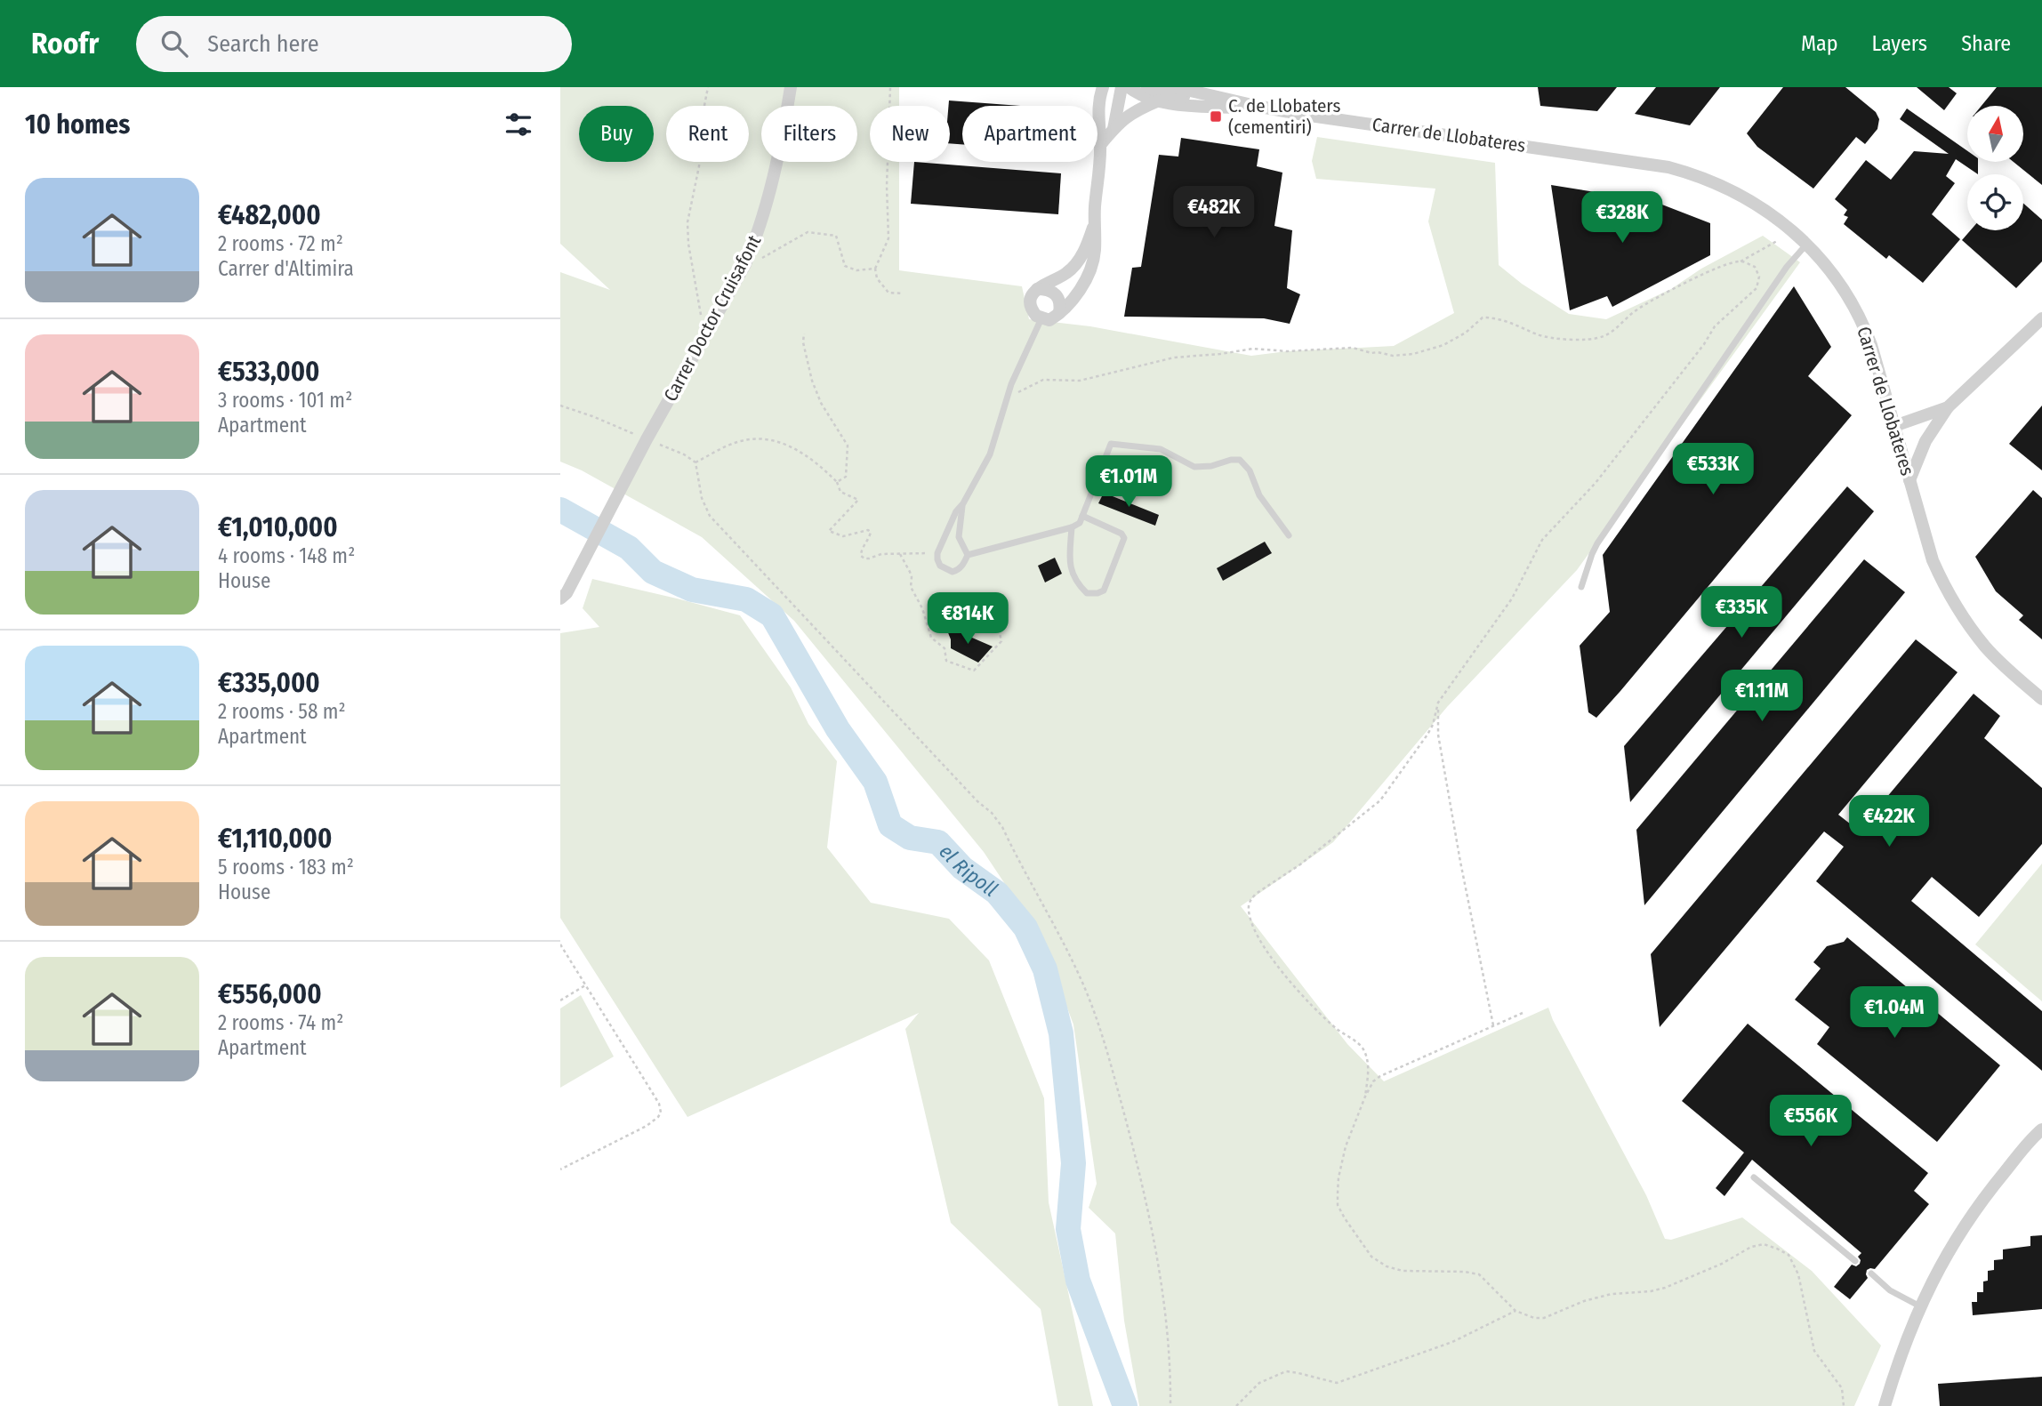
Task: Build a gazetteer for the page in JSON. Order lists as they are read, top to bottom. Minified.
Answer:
{"streets":{"street":["Carrer de Llobateres","Carrer Doctor Cruisafont"]},"water":["el Ripoll"],"places":{"transit":["C. de Llobaters (cementiri)"]},"north":"top","page":{"header":"Roofr","search":"Search here","nav":["Map","Layers","Share"],"heading":"10 homes","chip":["Buy","Rent","Filters","New","Apartment"],"list":[{"name":"€482,000","note":"2 rooms · 72 m² · Carrer d'Altimira"},{"name":"€533,000","note":"3 rooms · 101 m² · Apartment"},{"name":"€1,010,000","note":"4 rooms · 148 m² · House"},{"name":"€335,000","note":"2 rooms · 58 m² · Apartment"},{"name":"€1,110,000","note":"5 rooms · 183 m² · House"},{"name":"€556,000","note":"2 rooms · 74 m² · Apartment"}],"price":["€482K","€328K","€533K","€1.01M","€335K","€814K","€1.11M","€422K","€1.04M","€556K"]}}
